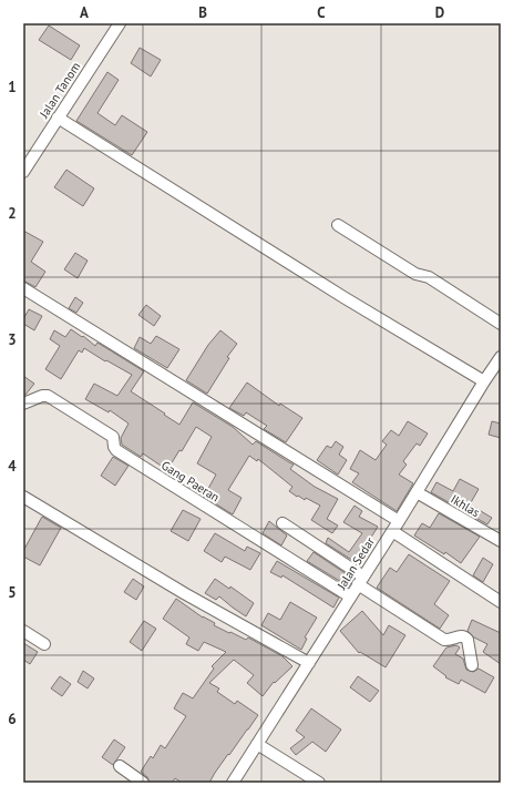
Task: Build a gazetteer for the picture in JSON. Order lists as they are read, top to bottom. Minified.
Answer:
{"streets":{"street":["Jalan Tanom","Gang Paeran","Ikhlas","Jalan Sedar"]},"crossings":[["Gang Paeran","Jalan Sedar"],["Ikhlas","Jalan Sedar"]],"grid":{"columns":["A","B","C","D"],"rows":["1","2","3","4","5","6"]}}
